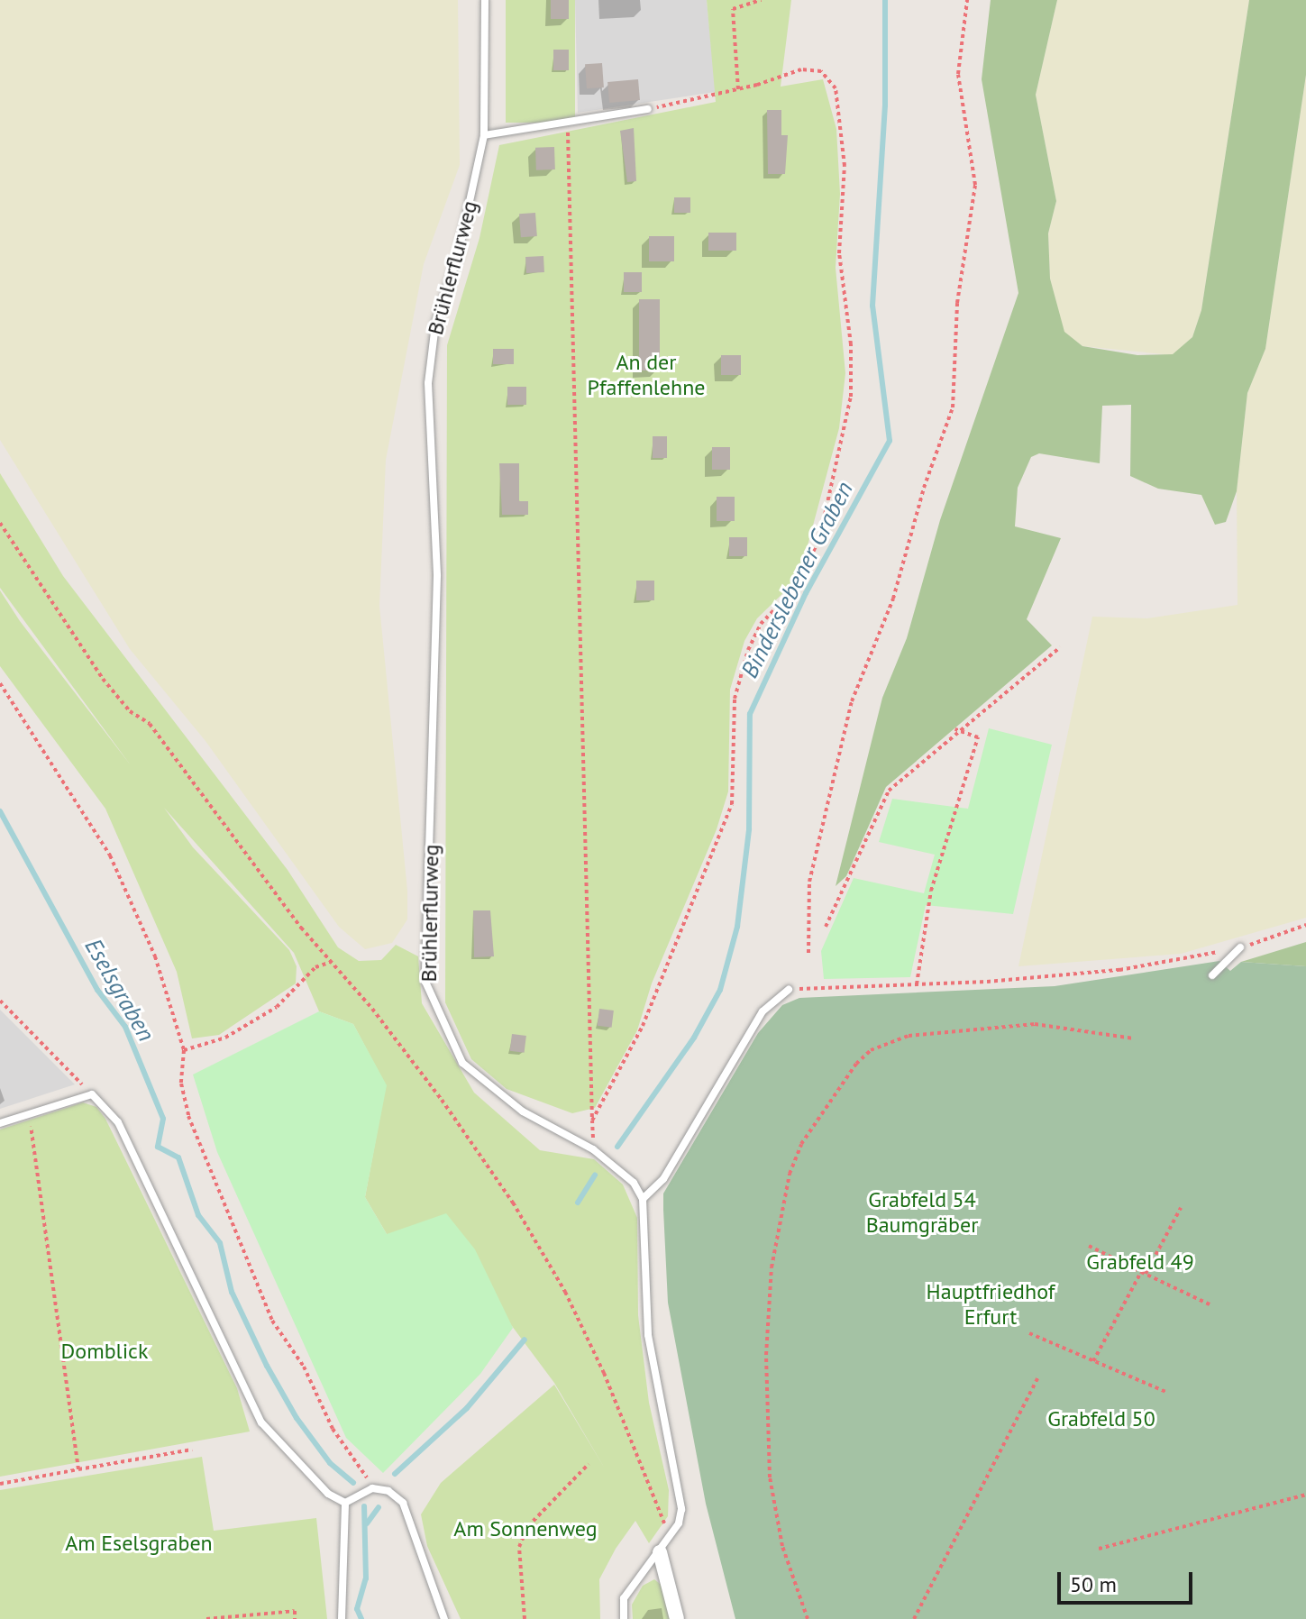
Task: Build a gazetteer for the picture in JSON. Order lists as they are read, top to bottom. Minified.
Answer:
{"streets":{"lane":["Brühlerflurweg"]},"water":["Binderslebener Graben","Eselsgraben"],"parks":["An der Pfaffenlehne","Grabfeld 54 Baumgräber","Grabfeld 49","Hauptfriedhof Erfurt","Domblick","Grabfeld 50","Am Sonnenweg","Am Eselsgraben"],"scale_bar":"50 m"}
